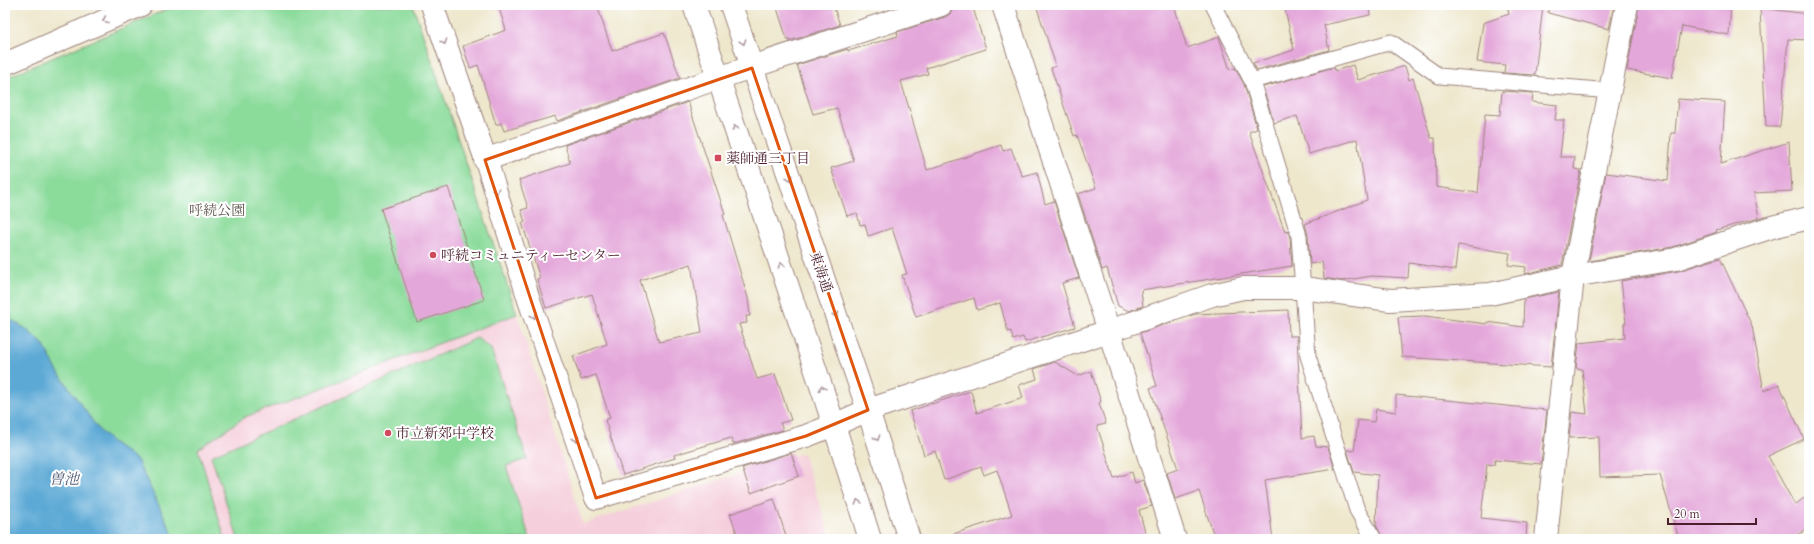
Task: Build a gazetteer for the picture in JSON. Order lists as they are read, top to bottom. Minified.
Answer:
{"streets":{"street":["東海通"]},"water":["曽池"],"parks":["呼続公園"],"places":{"transit":["薬師通三丁目"],"other":["呼続コミュニティーセンター","市立新郊中学校"]},"scale_bar":"20 m"}
